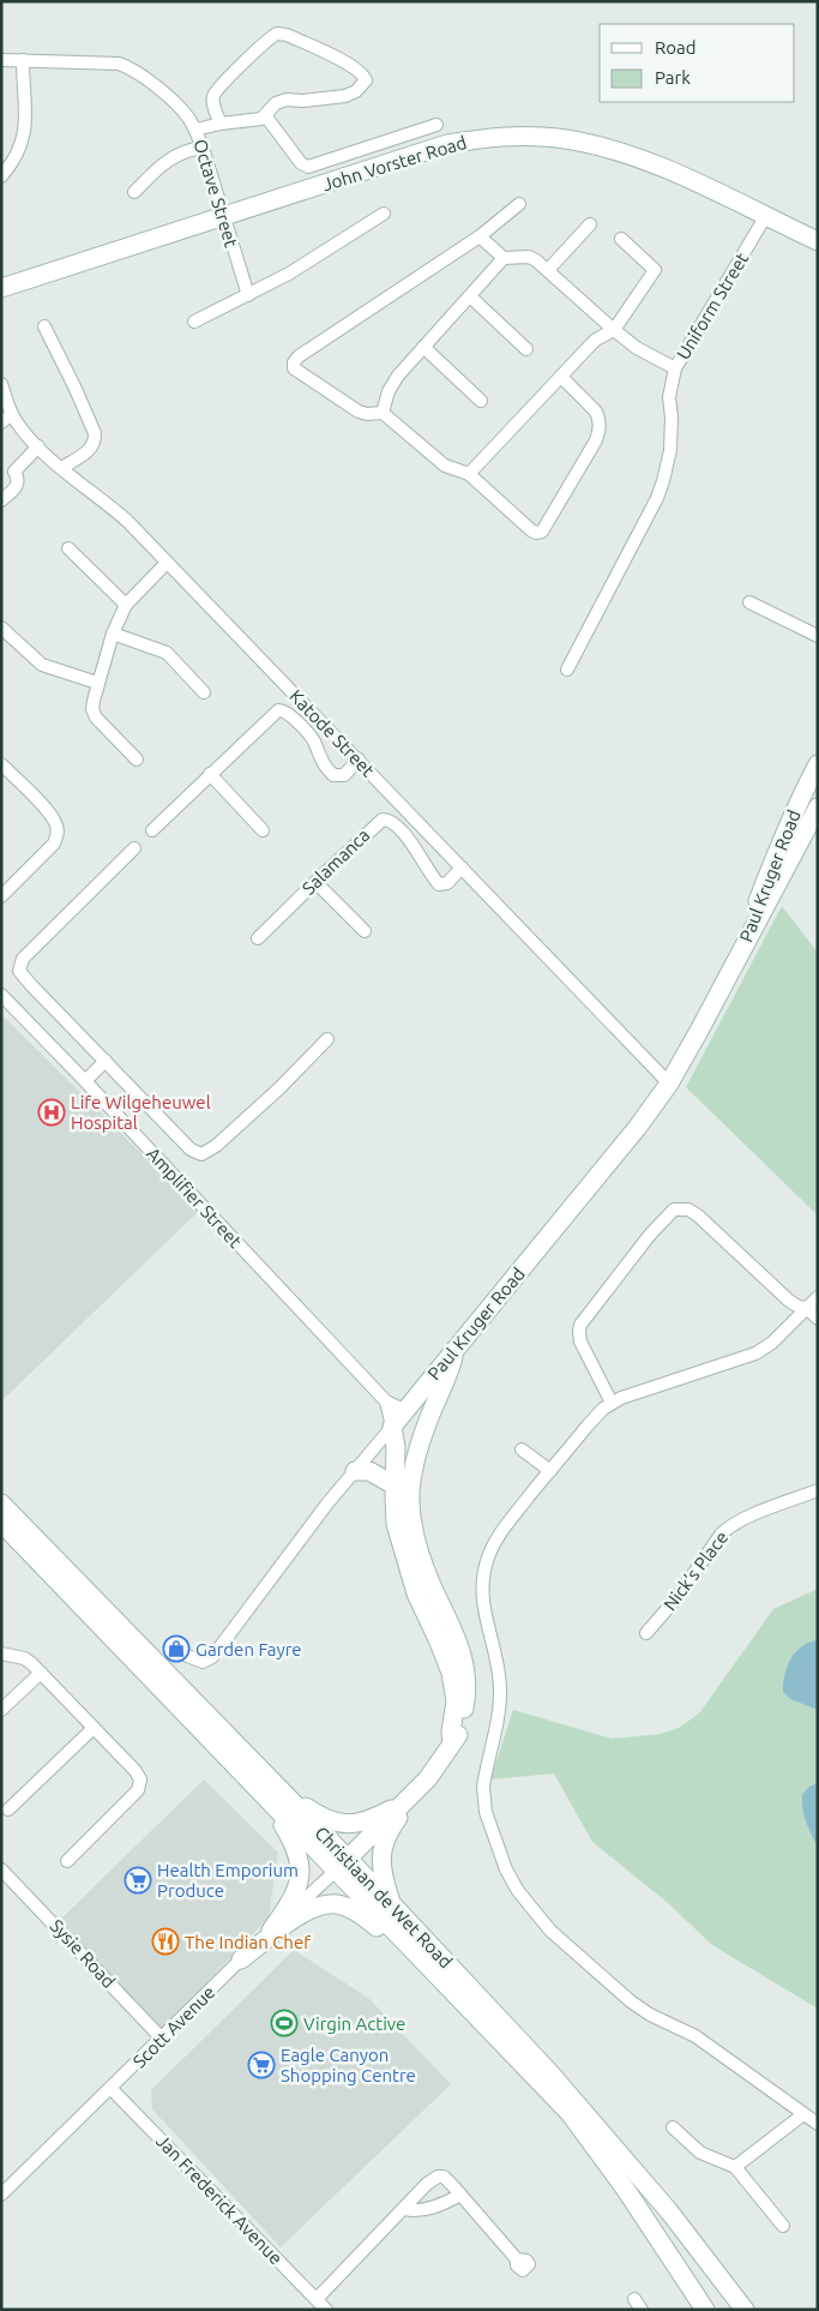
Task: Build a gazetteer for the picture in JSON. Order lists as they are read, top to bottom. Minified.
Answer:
{"streets":{"street":["John Vorster Road","Octave Street","Uniform Street","Katode Street","Salamanca","Paul Kruger Road","Amplifier Street","Nick’s Place","Christiaan de Wet Road","Sysie Road","Scott Avenue","Jan Frederick Avenue"]},"crossings":[["John Vorster Road","Octave Street"],["John Vorster Road","Uniform Street"],["Katode Street","Salamanca"],["Katode Street","Paul Kruger Road"],["Paul Kruger Road","Amplifier Street"],["Amplifier Street","Christiaan de Wet Road"],["Amplifier Street","Scott Avenue"],["Christiaan de Wet Road","Scott Avenue"],["Sysie Road","Scott Avenue"],["Scott Avenue","Jan Frederick Avenue"]],"places":{"hospital":["Life Wilgeheuwel Hospital"],"shop":["Garden Fayre"],"supermarket":["Health Emporium Produce","Eagle Canyon Shopping Centre"],"restaurant":["The Indian Chef"],"sports":["Virgin Active"]},"legend":["Road","Park"]}
